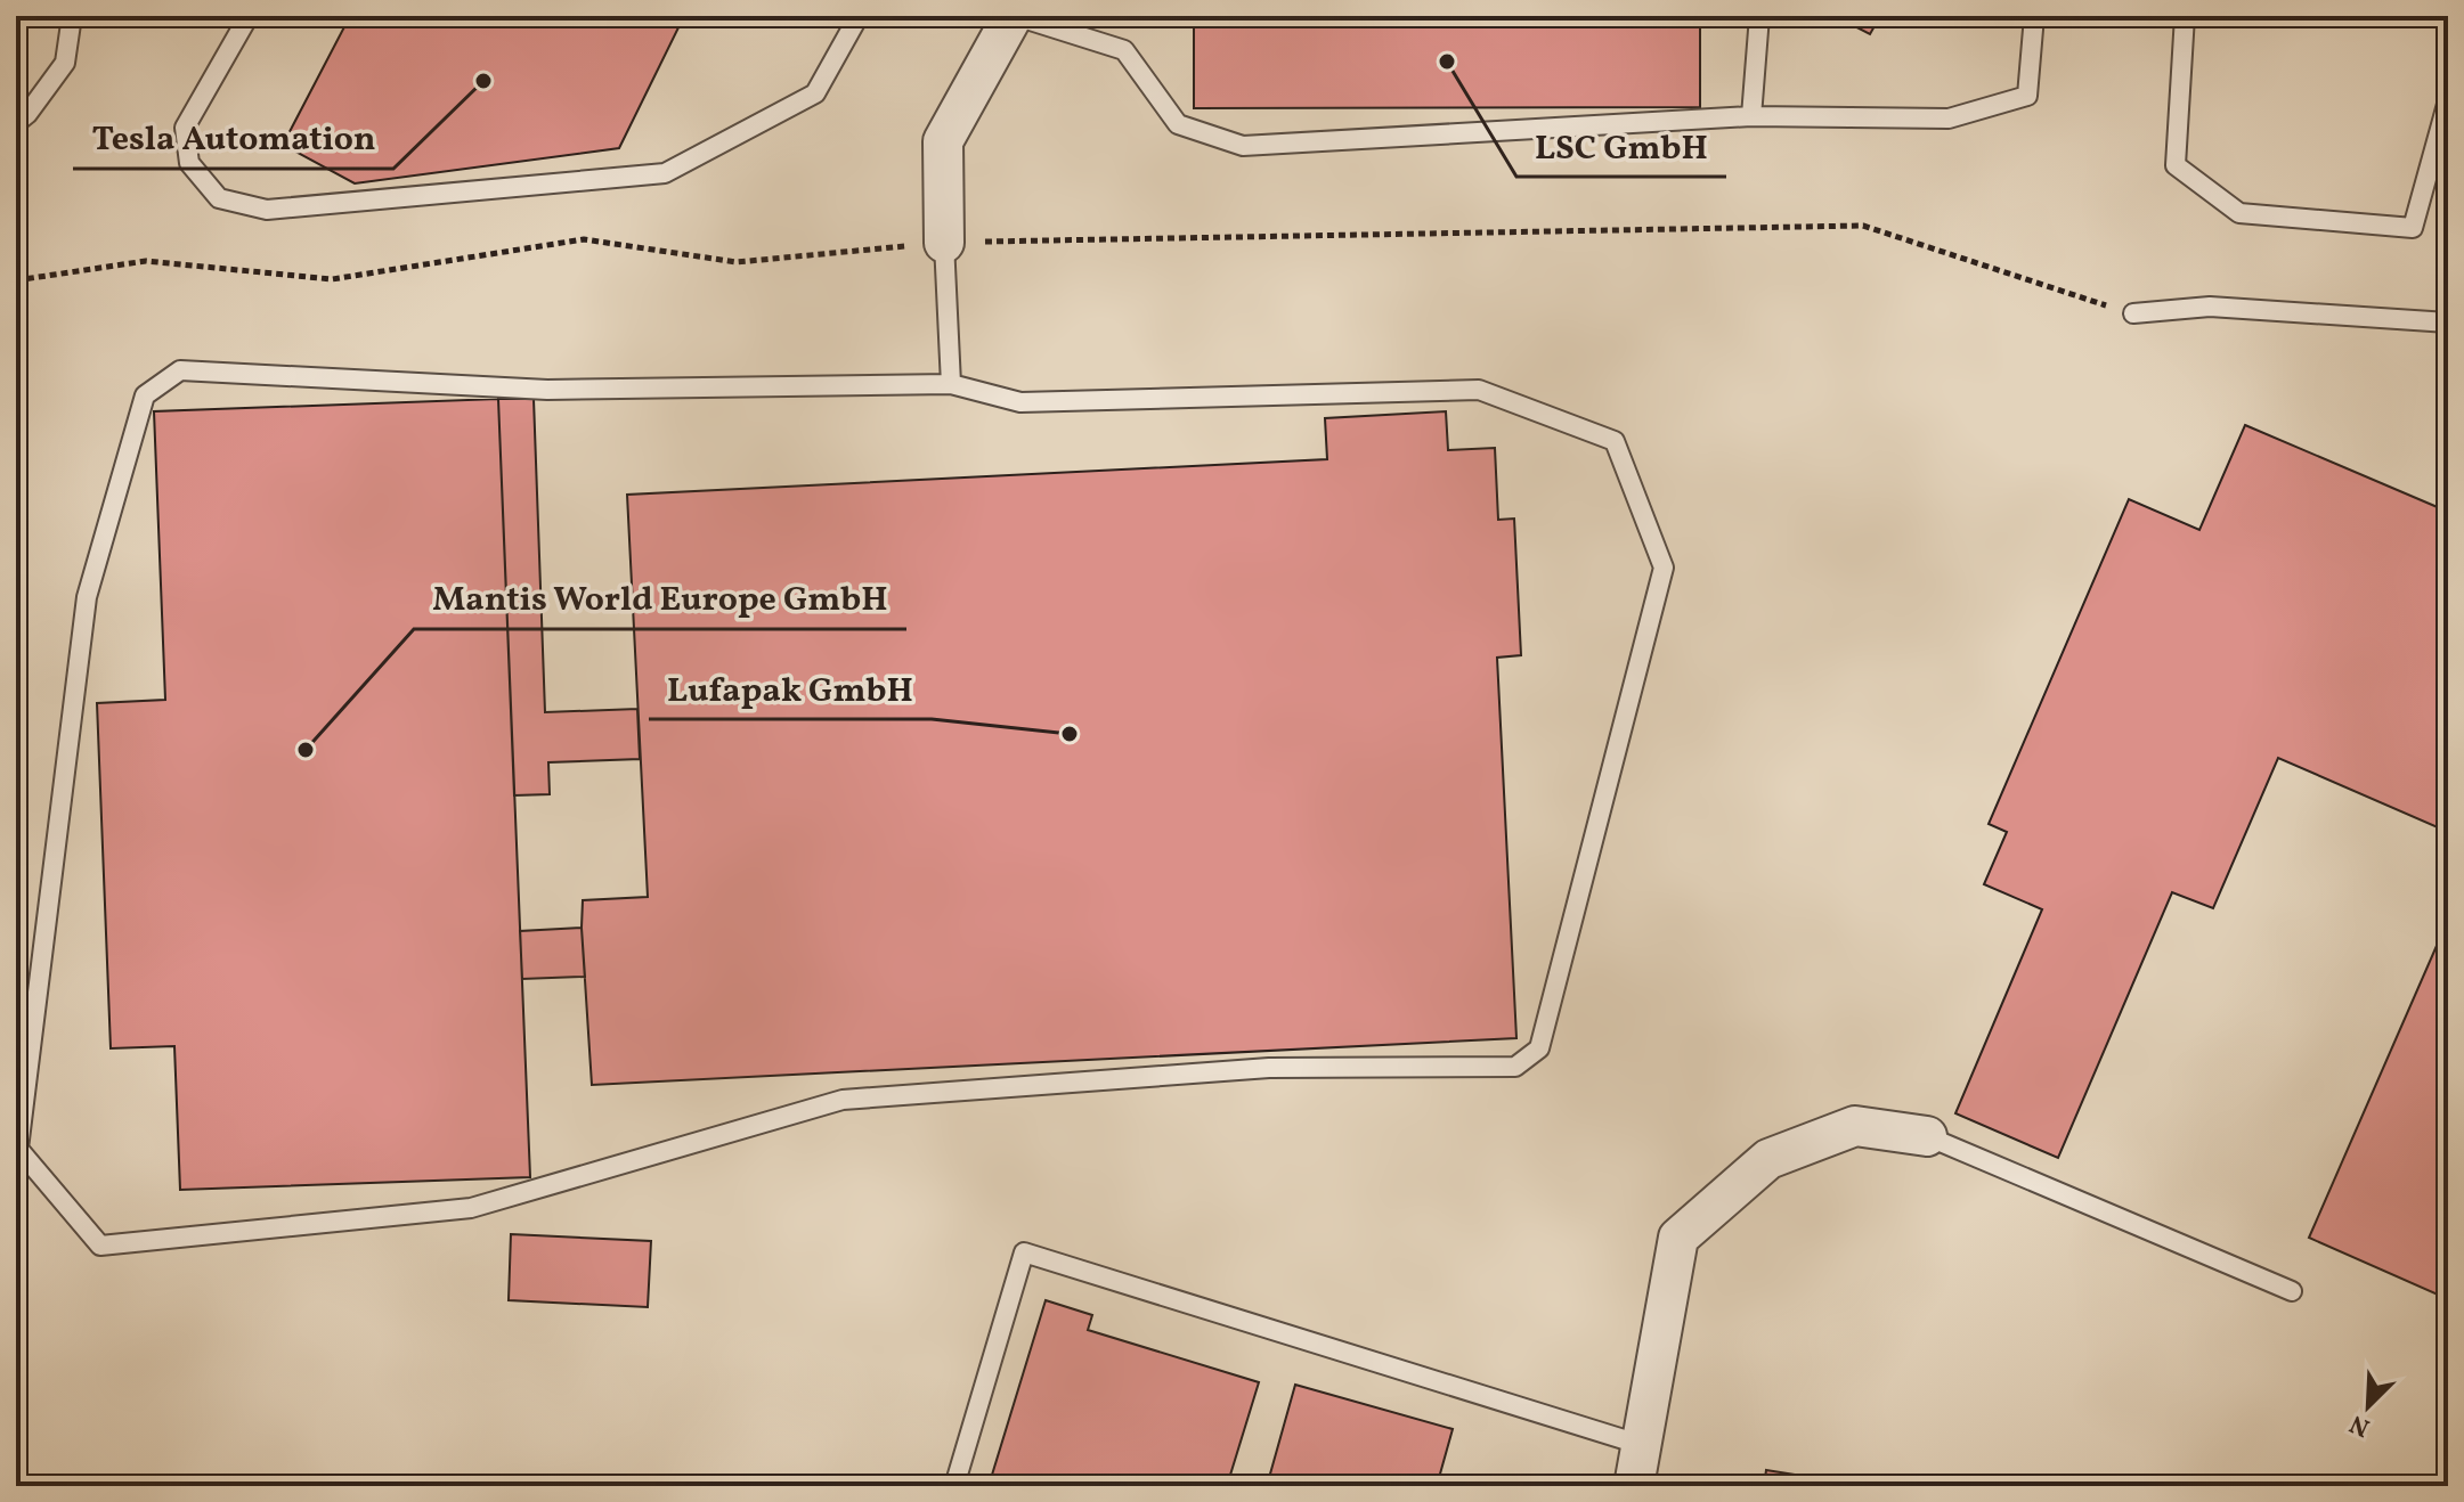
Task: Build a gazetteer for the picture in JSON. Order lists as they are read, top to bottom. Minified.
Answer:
{"places":["LSC GmbH","Tesla Automation","Lufapak GmbH","Mantis World Europe GmbH"],"north":"bottom left"}
